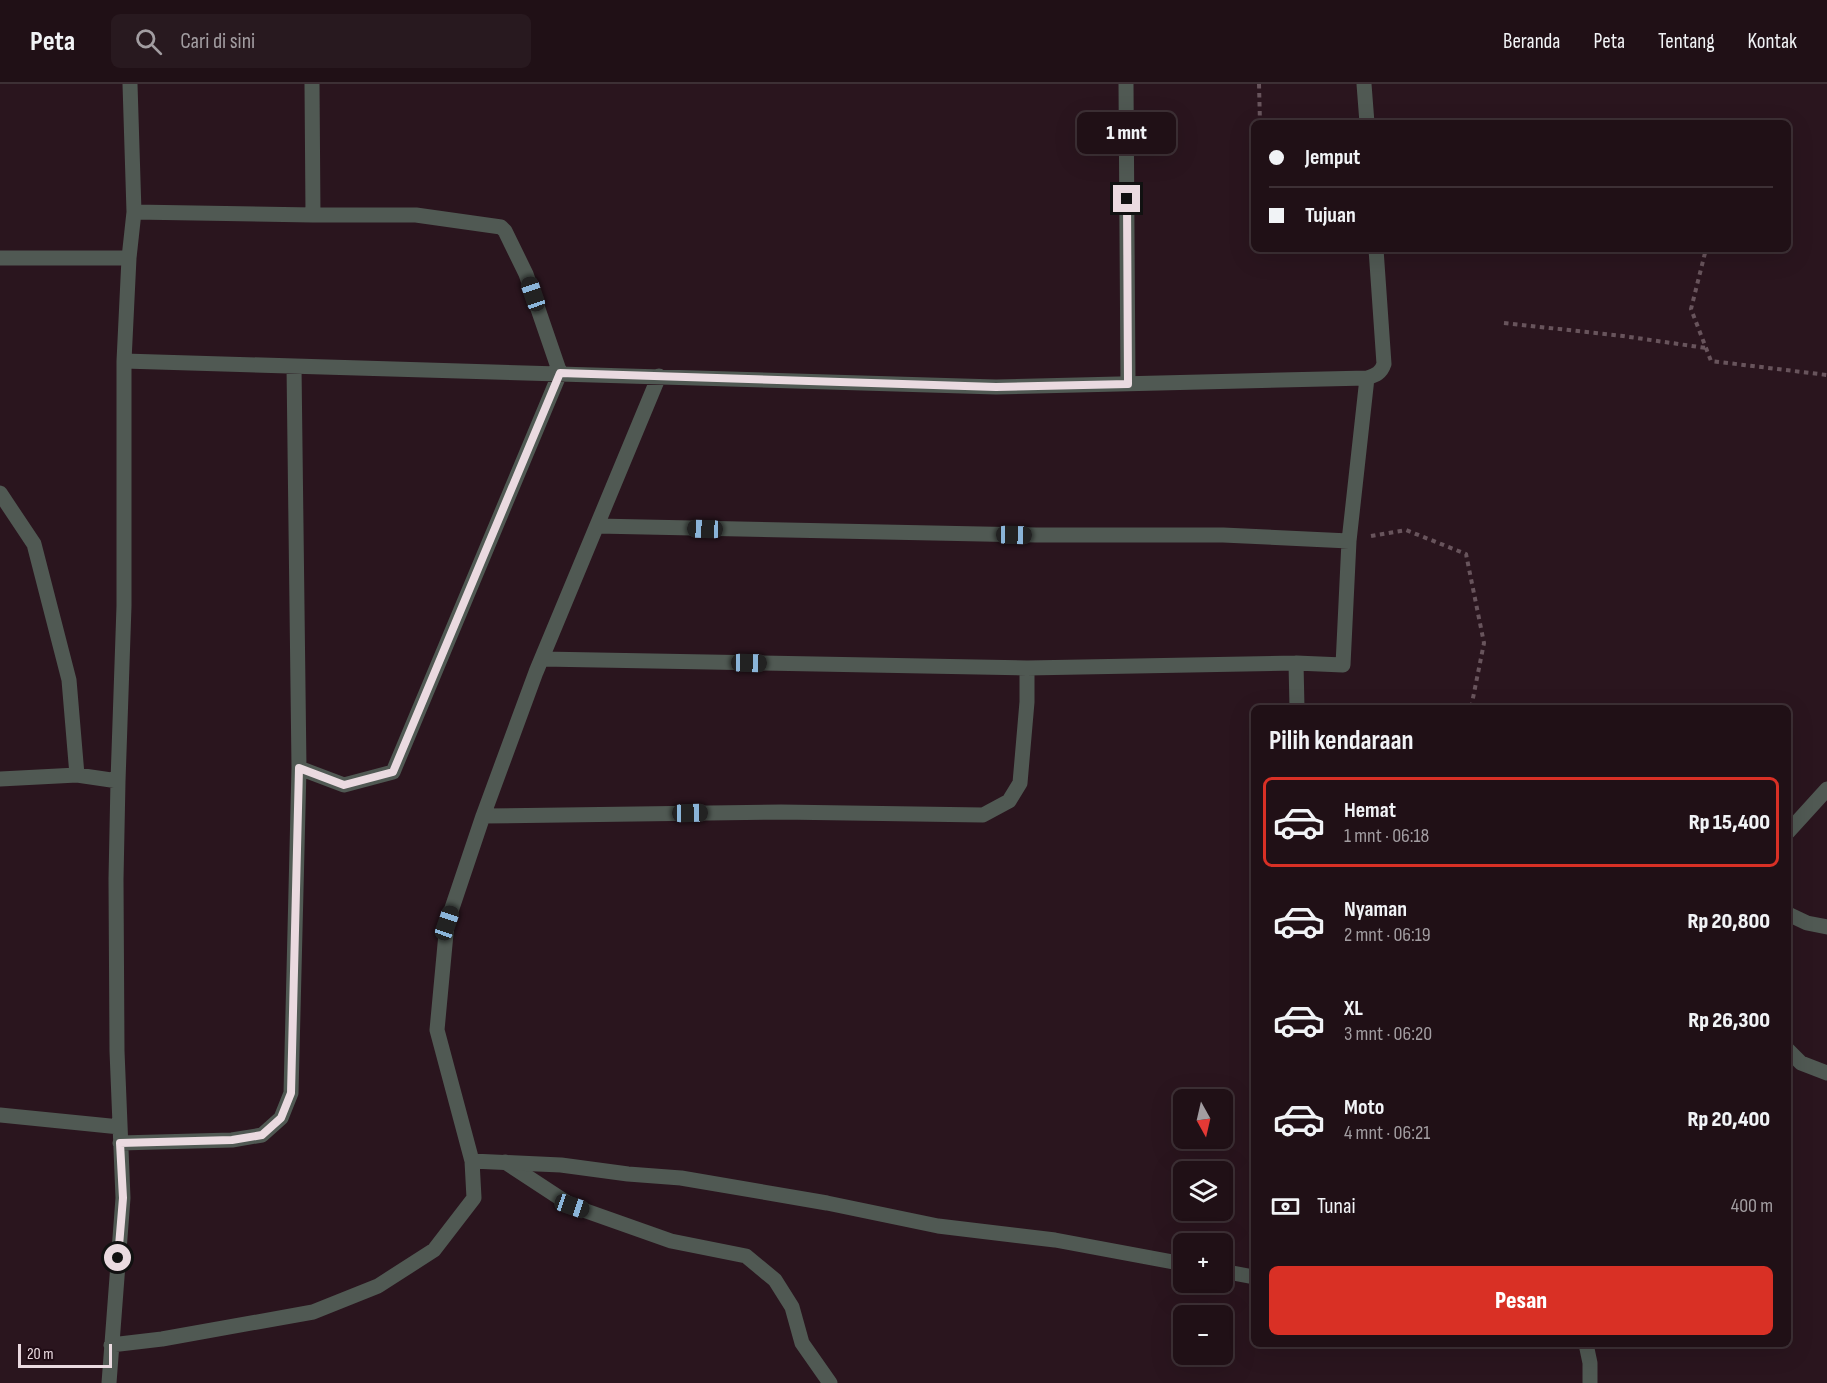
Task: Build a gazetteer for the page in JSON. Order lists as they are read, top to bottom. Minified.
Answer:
{"scale_bar":"20 m","north":"bottom","page":{"header":"Peta","search":"Cari di sini","nav":["Beranda","Peta","Tentang","Kontak"],"bubble":"1 mnt","banner":["Jemput","Tujuan"],"heading":"Pilih kendaraan","list":[{"name":"Hemat","note":"1 mnt · 06:18","value":"Rp 15,400"},{"name":"Nyaman","note":"2 mnt · 06:19","value":"Rp 20,800"},{"name":"XL","note":"3 mnt · 06:20","value":"Rp 26,300"},{"name":"Moto","note":"4 mnt · 06:21","value":"Rp 20,400"}],"map_buttons":["+","−"],"pay":["Tunai","400 m"],"buttons":"Pesan","scale":"20 m"}}
